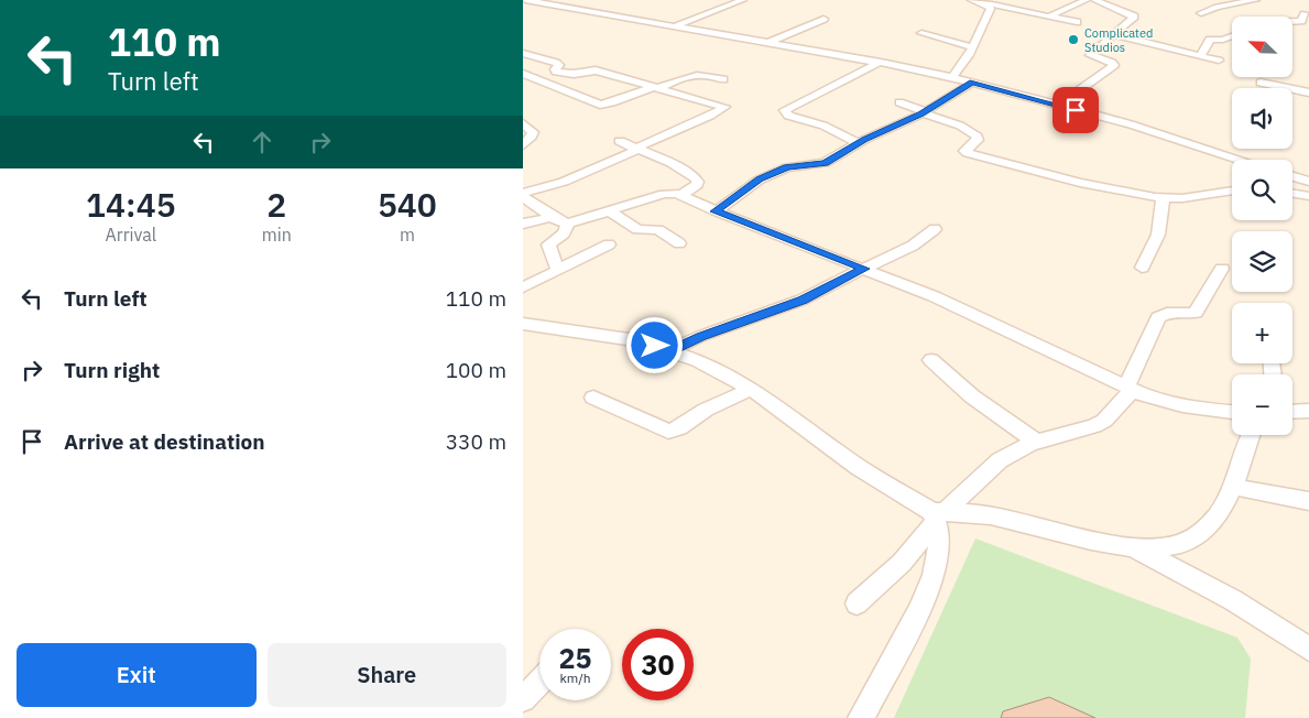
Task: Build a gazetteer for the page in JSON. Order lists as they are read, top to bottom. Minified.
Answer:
{"places":["Complicated Studios"],"north":"top left","page":{"turn":["110 m","Turn left"],"map_buttons":["+","−"],"eta":["14:45","Arrival","2","min","540","m"],"list":[{"name":"Turn left","value":"110 m"},{"name":"Turn right","value":"100 m"},{"name":"Arrive at destination","value":"330 m"}],"speed":"25 km/h","limit":"30","buttons":["Exit","Share"]}}
